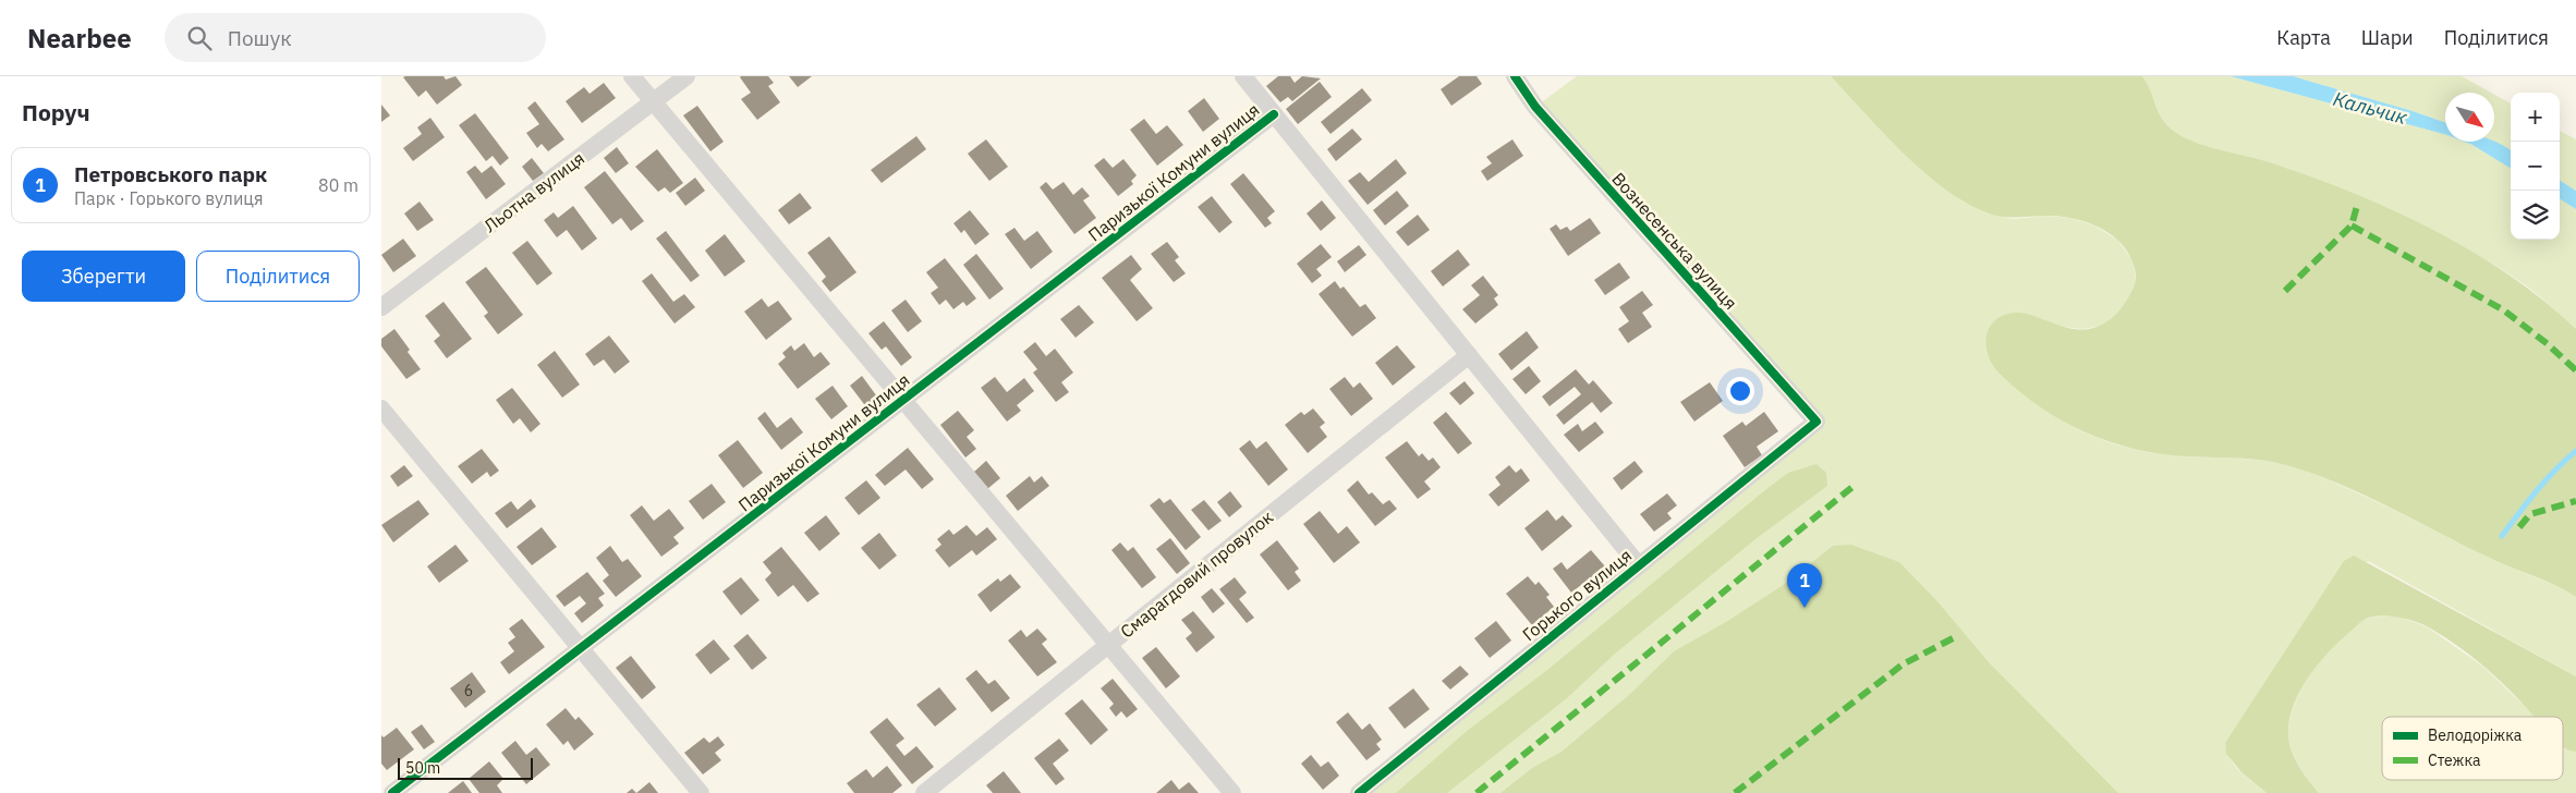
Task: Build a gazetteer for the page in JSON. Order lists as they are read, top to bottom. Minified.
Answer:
{"streets":{"street":["Паризької Комуни вулиця","Льотна вулиця","Вознесенська вулиця","Смарагдовий провулок","Горького вулиця"]},"crossings":[["Вознесенська вулиця","Горького вулиця"]],"water":["Кальчик"],"house_numbers":["6"],"legend":["Велодоріжка","Стежка"],"scale_bar":"50 m","north":"bottom right","page":{"header":"Nearbee","search":"Пошук","nav":["Карта","Шари","Поділитися"],"heading":"Поруч","map_buttons":["+","−"],"list":[{"mark":"1","name":"Петровського парк","note":"Парк · Горького вулиця","value":"80 m"}],"buttons":["Зберегти","Поділитися"],"pins":"1","scale":"50 m"}}
